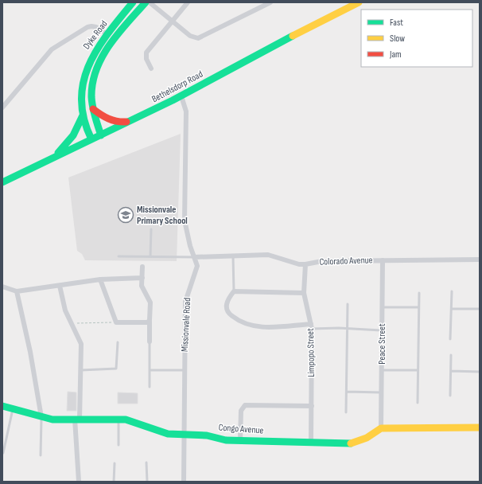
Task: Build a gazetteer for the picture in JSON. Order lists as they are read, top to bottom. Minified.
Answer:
{"streets":{"street":["Dyke Road","Bethelsdorp Road","Colorado Avenue","Missionvale Road","Peace Street","Limpopo Street","Congo Avenue"]},"crossings":[["Dyke Road","Bethelsdorp Road"],["Bethelsdorp Road","Missionvale Road"],["Colorado Avenue","Missionvale Road"],["Colorado Avenue","Peace Street"],["Colorado Avenue","Limpopo Street"],["Missionvale Road","Congo Avenue"],["Peace Street","Congo Avenue"],["Limpopo Street","Congo Avenue"]],"places":{"school or university":["Missionvale Primary School"]},"legend":["Fast","Slow","Jam"]}
